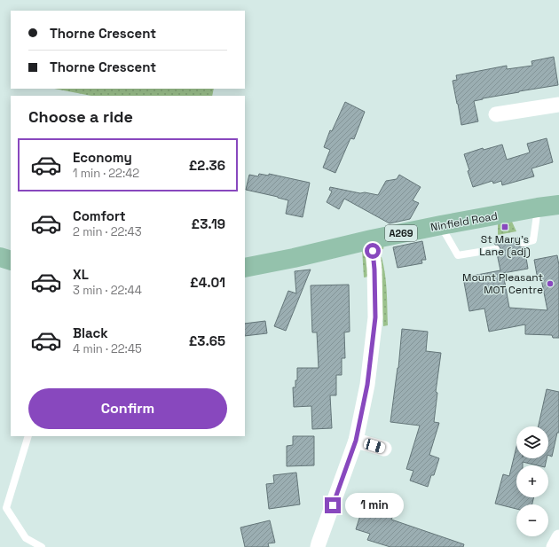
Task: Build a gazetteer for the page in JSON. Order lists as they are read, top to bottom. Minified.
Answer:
{"streets":{"main road":["Ninfield Road","A269"]},"places":{"transit":["St Mary's Lane (adj)"],"other":["Mount Pleasant MOT Centre"]},"page":{"banner":["Thorne Crescent","Thorne Crescent"],"heading":"Choose a ride","list":[{"name":"Economy","note":"1 min · 22:42","value":"£2.36"},{"name":"Comfort","note":"2 min · 22:43","value":"£3.19"},{"name":"XL","note":"3 min · 22:44","value":"£4.01"},{"name":"Black","note":"4 min · 22:45","value":"£3.65"}],"buttons":"Confirm","map_buttons":["+","−"],"bubble":"1 min"}}
